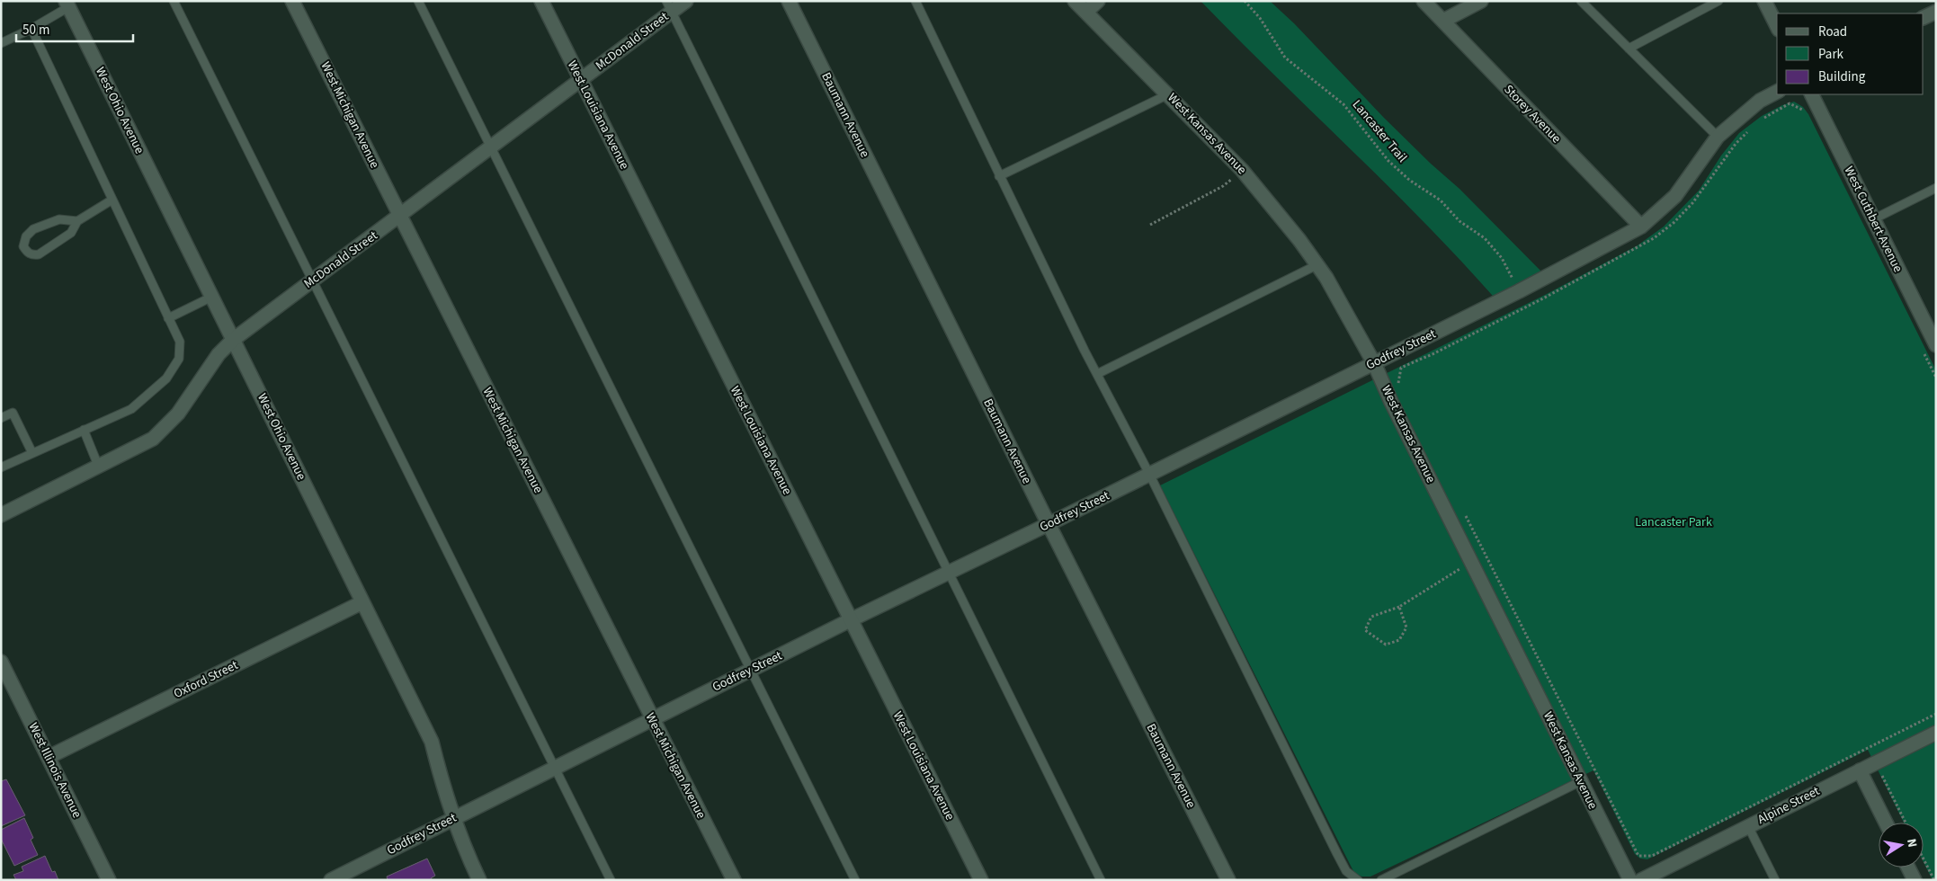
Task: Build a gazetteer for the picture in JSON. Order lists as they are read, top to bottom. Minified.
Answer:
{"streets":{"street":["McDonald Street","West Ohio Avenue","Storey Avenue","West Michigan Avenue","West Louisiana Avenue","Baumann Avenue","West Kansas Avenue","West Cuthbert Avenue","Godfrey Street","Oxford Street","West Illinois Avenue","Alpine Street"],"path":["Lancaster Trail"]},"crossings":[["McDonald Street","West Ohio Avenue"],["McDonald Street","West Michigan Avenue"],["McDonald Street","West Louisiana Avenue"],["West Ohio Avenue","Godfrey Street"],["West Ohio Avenue","Oxford Street"],["Storey Avenue","Godfrey Street"],["West Michigan Avenue","Godfrey Street"],["West Louisiana Avenue","Godfrey Street"],["Baumann Avenue","Godfrey Street"],["Lancaster Trail","Godfrey Street"],["West Kansas Avenue","Godfrey Street"],["Oxford Street","West Illinois Avenue"]],"parks":["Lancaster Park"],"legend":["Road","Park","Building"],"scale_bar":"50 m","north":"right"}
